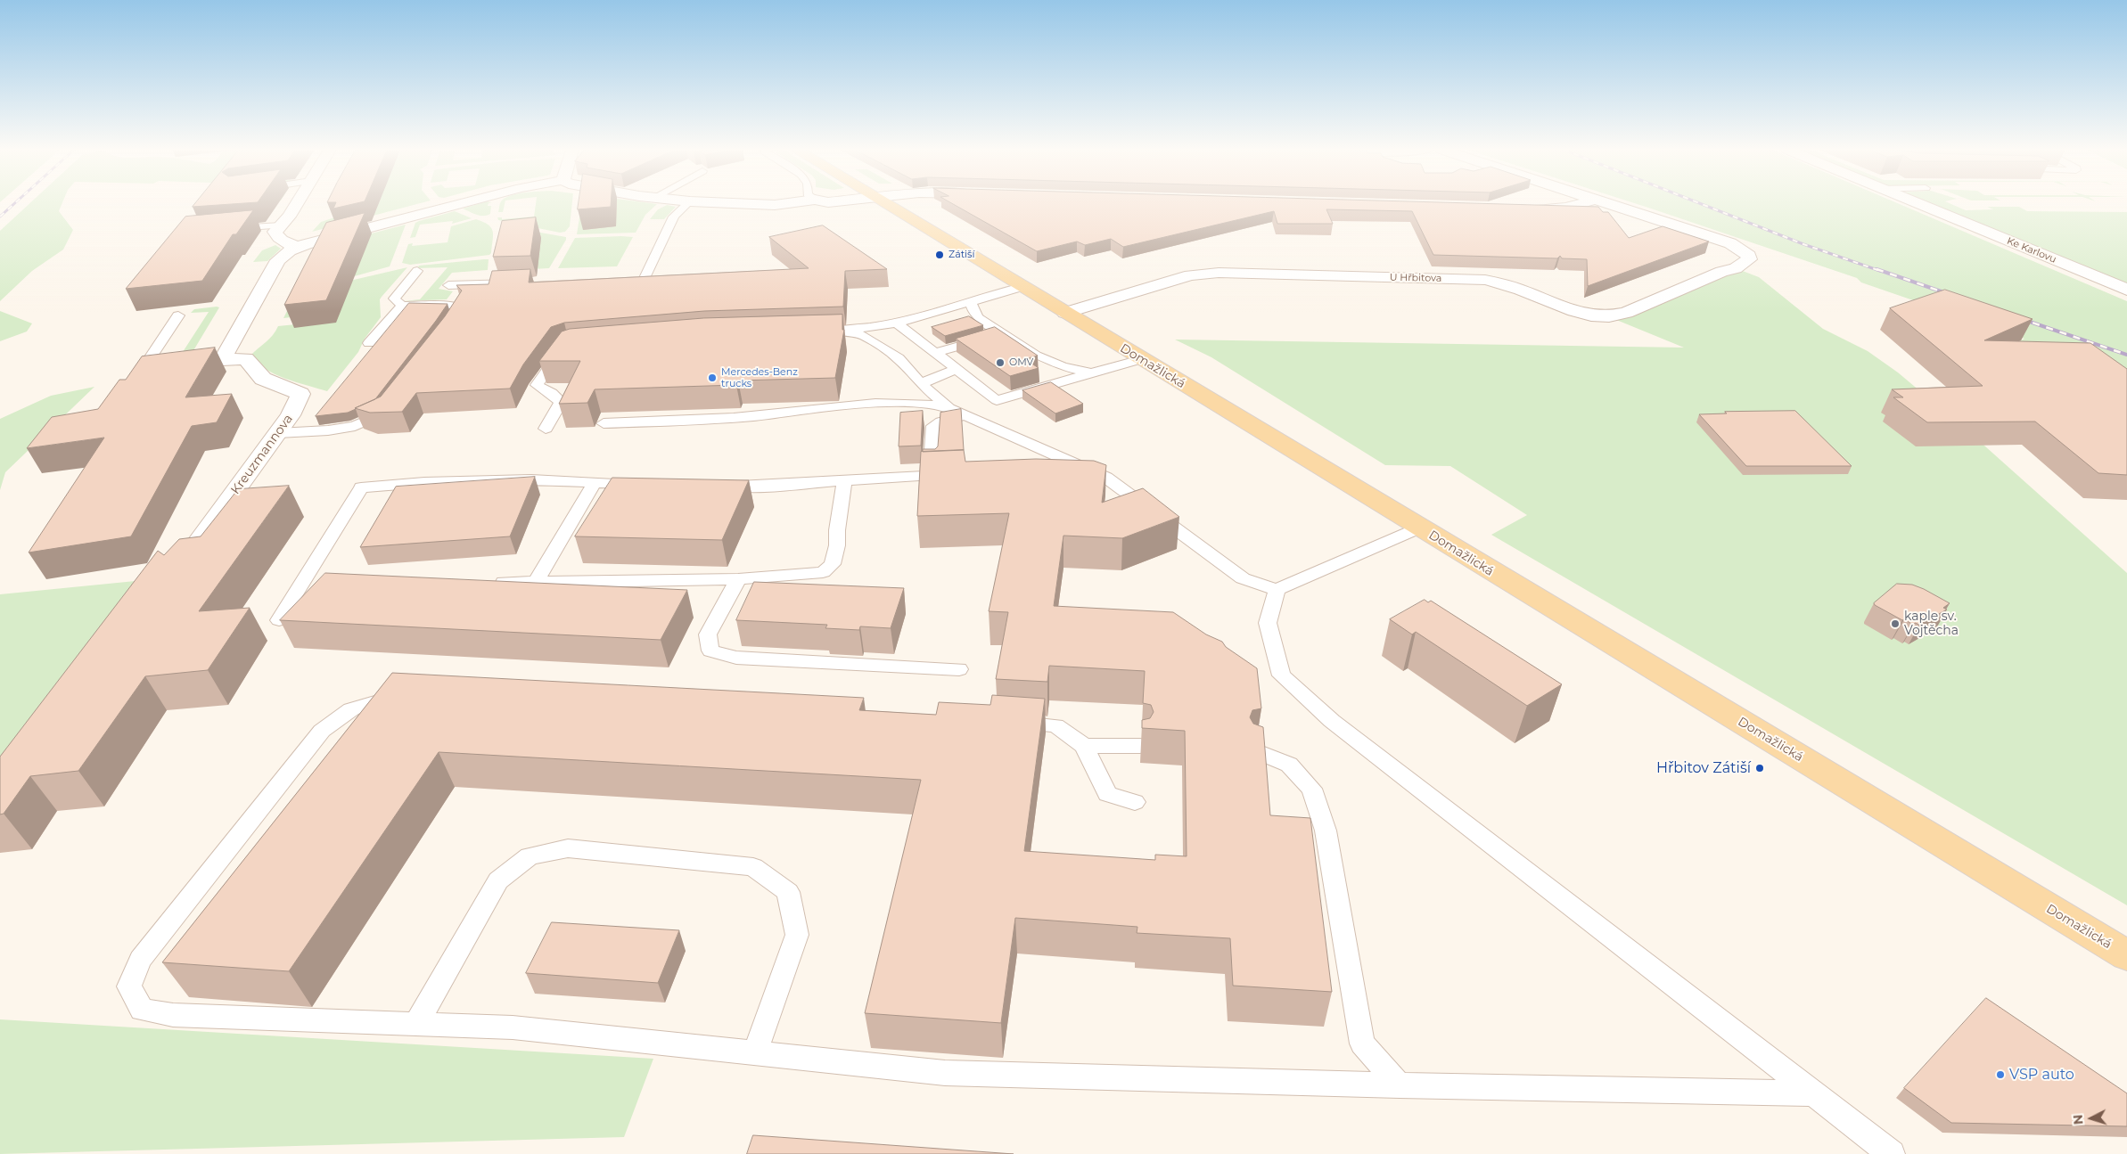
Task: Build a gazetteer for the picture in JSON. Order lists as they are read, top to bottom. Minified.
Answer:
{"streets":{"main road":["Domažlická"],"street":["Ke Karlovu","U Hřbitova","Kreuzmannova"]},"crossings":[["U Hřbitova","Domažlická"]],"places":["Zátiší","OMV","Mercedes-Benz trucks","kaple sv. Vojtěcha","Hřbitov Zátiší","VSP auto"],"north":"left"}
